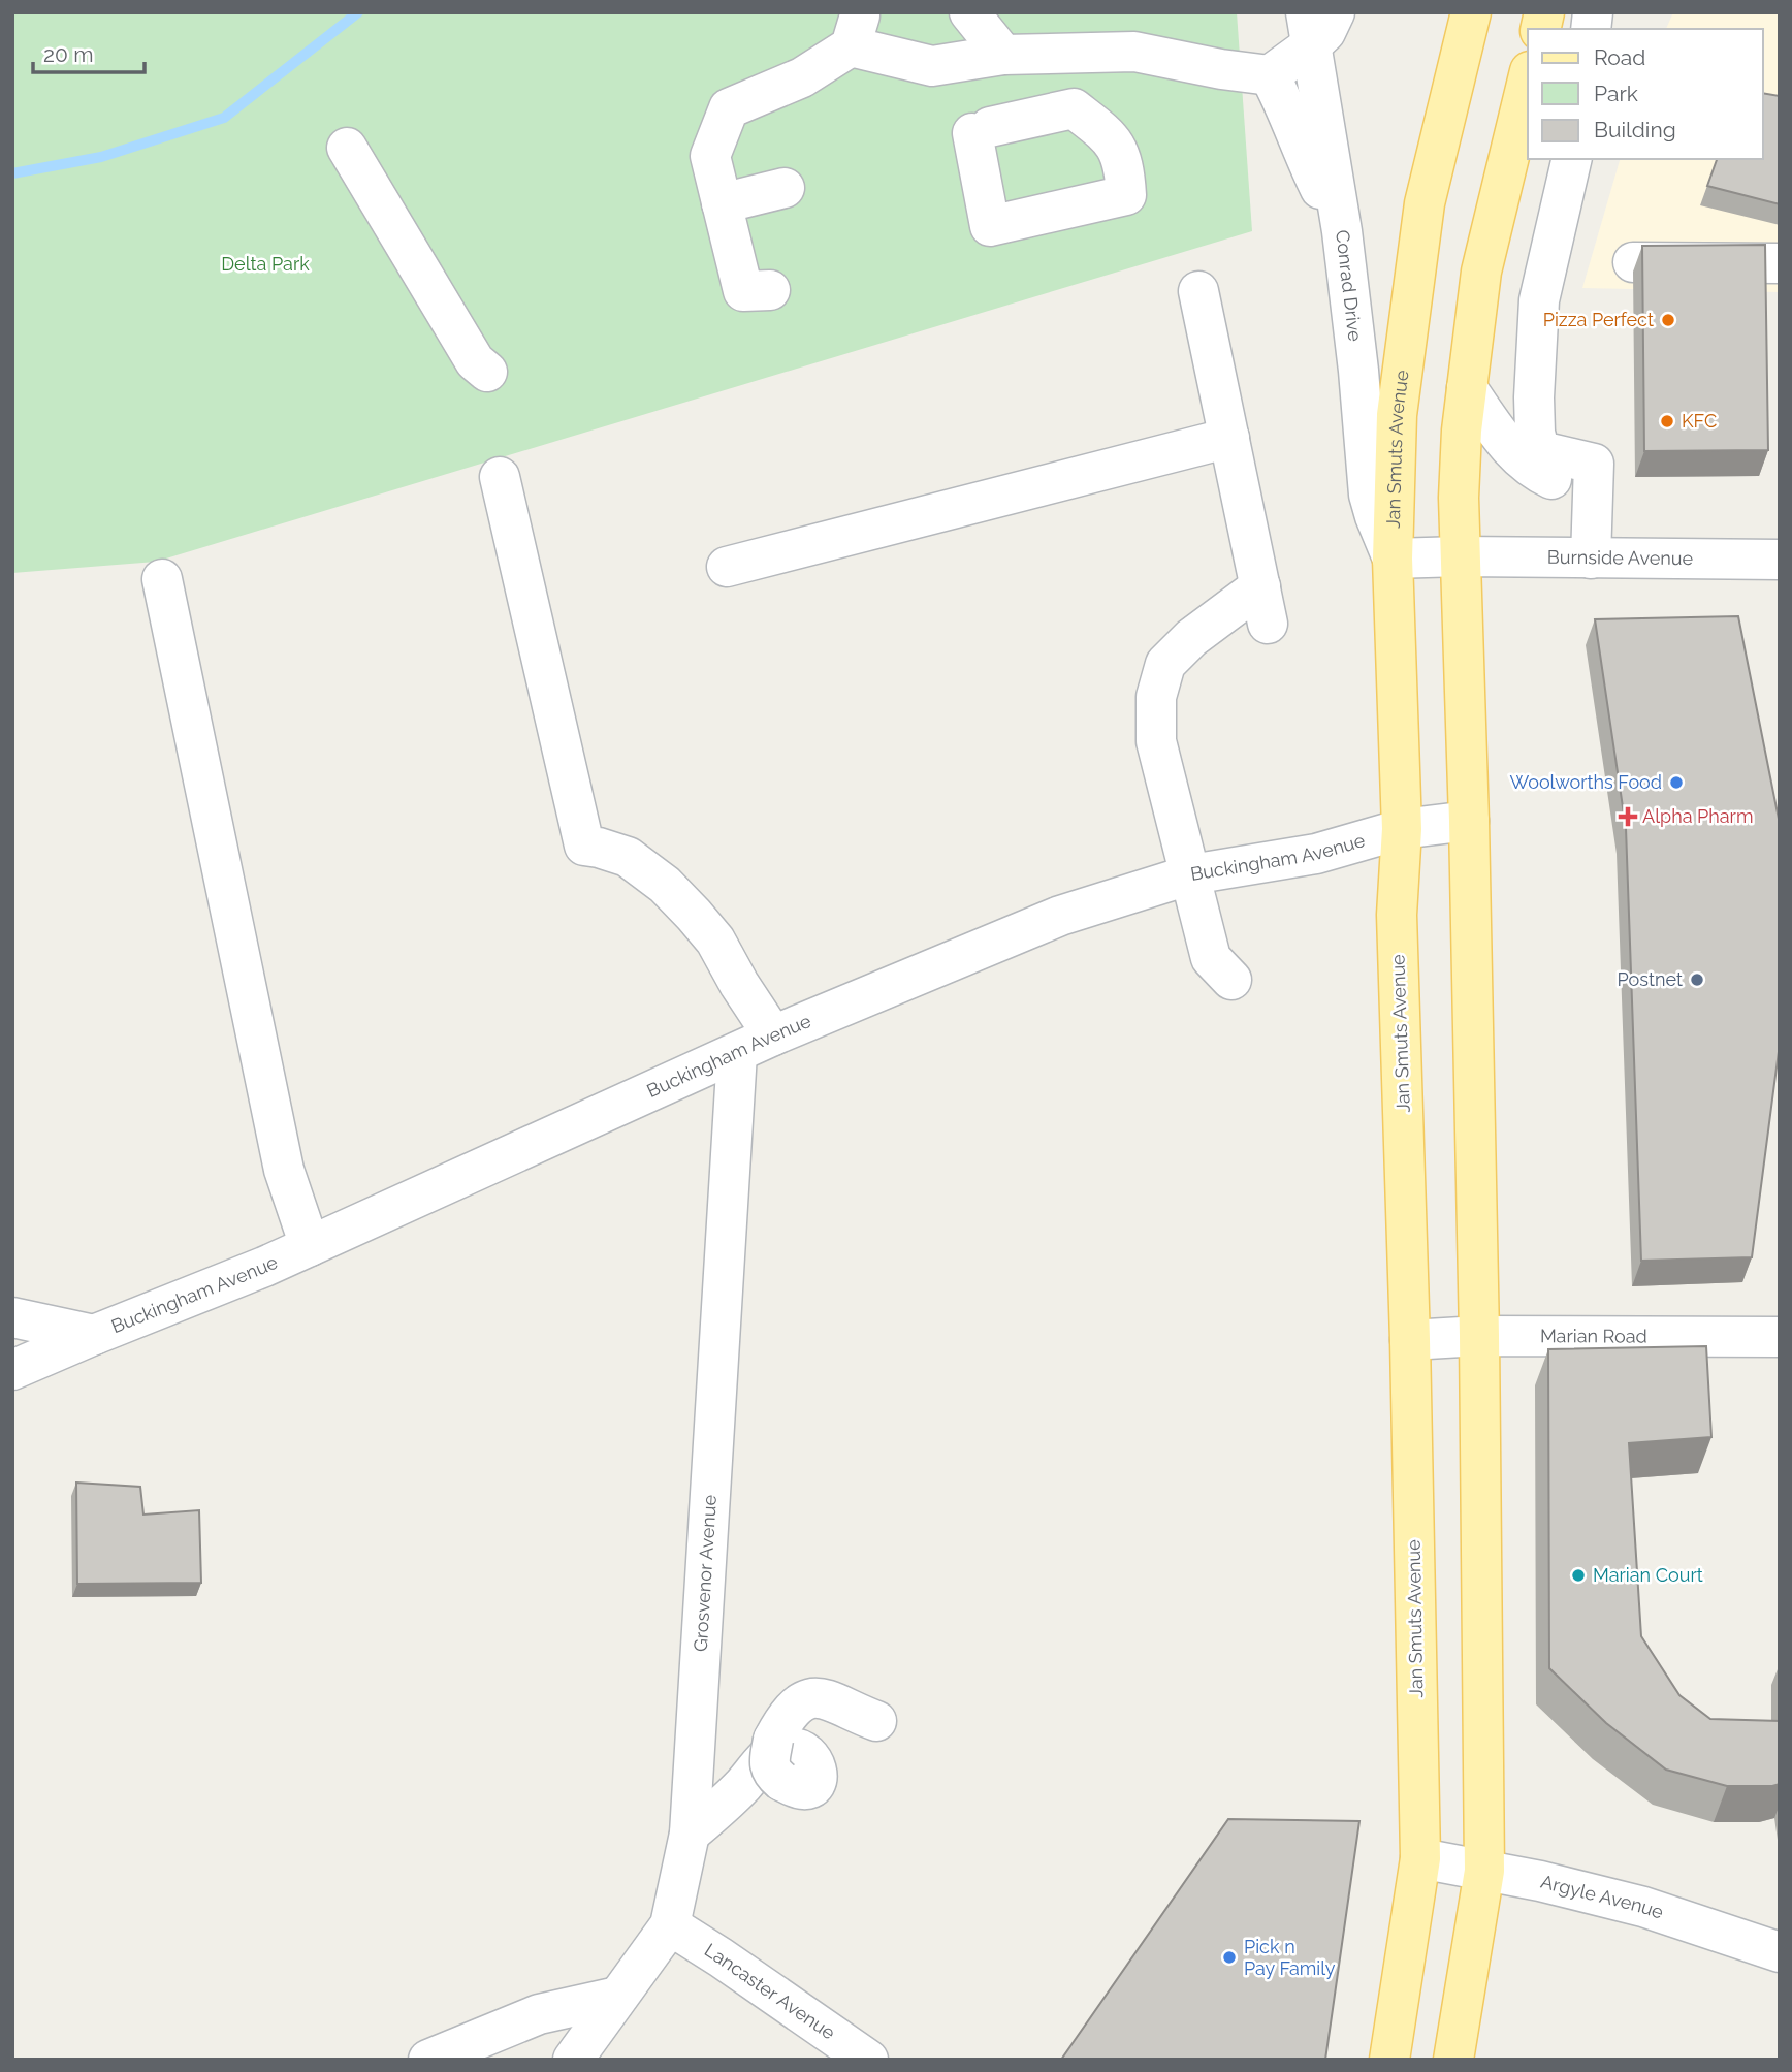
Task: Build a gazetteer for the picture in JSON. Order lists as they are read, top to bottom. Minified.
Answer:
{"streets":{"main road":["Jan Smuts Avenue"],"street":["Conrad Drive","Burnside Avenue","Buckingham Avenue","Marian Road","Grosvenor Avenue","Argyle Avenue","Lancaster Avenue"]},"crossings":[["Conrad Drive","Jan Smuts Avenue"],["Conrad Drive","Burnside Avenue"],["Jan Smuts Avenue","Burnside Avenue"],["Jan Smuts Avenue","Buckingham Avenue"],["Jan Smuts Avenue","Marian Road"],["Jan Smuts Avenue","Argyle Avenue"],["Buckingham Avenue","Grosvenor Avenue"],["Grosvenor Avenue","Lancaster Avenue"]],"parks":["Delta Park"],"places":{"other":["Pizza Perfect","KFC","Woolworths Food","Postnet","Marian Court","Pick n Pay Family"],"health":["Alpha Pharm"]},"legend":["Road","Park","Building"],"scale_bar":"20 m"}
